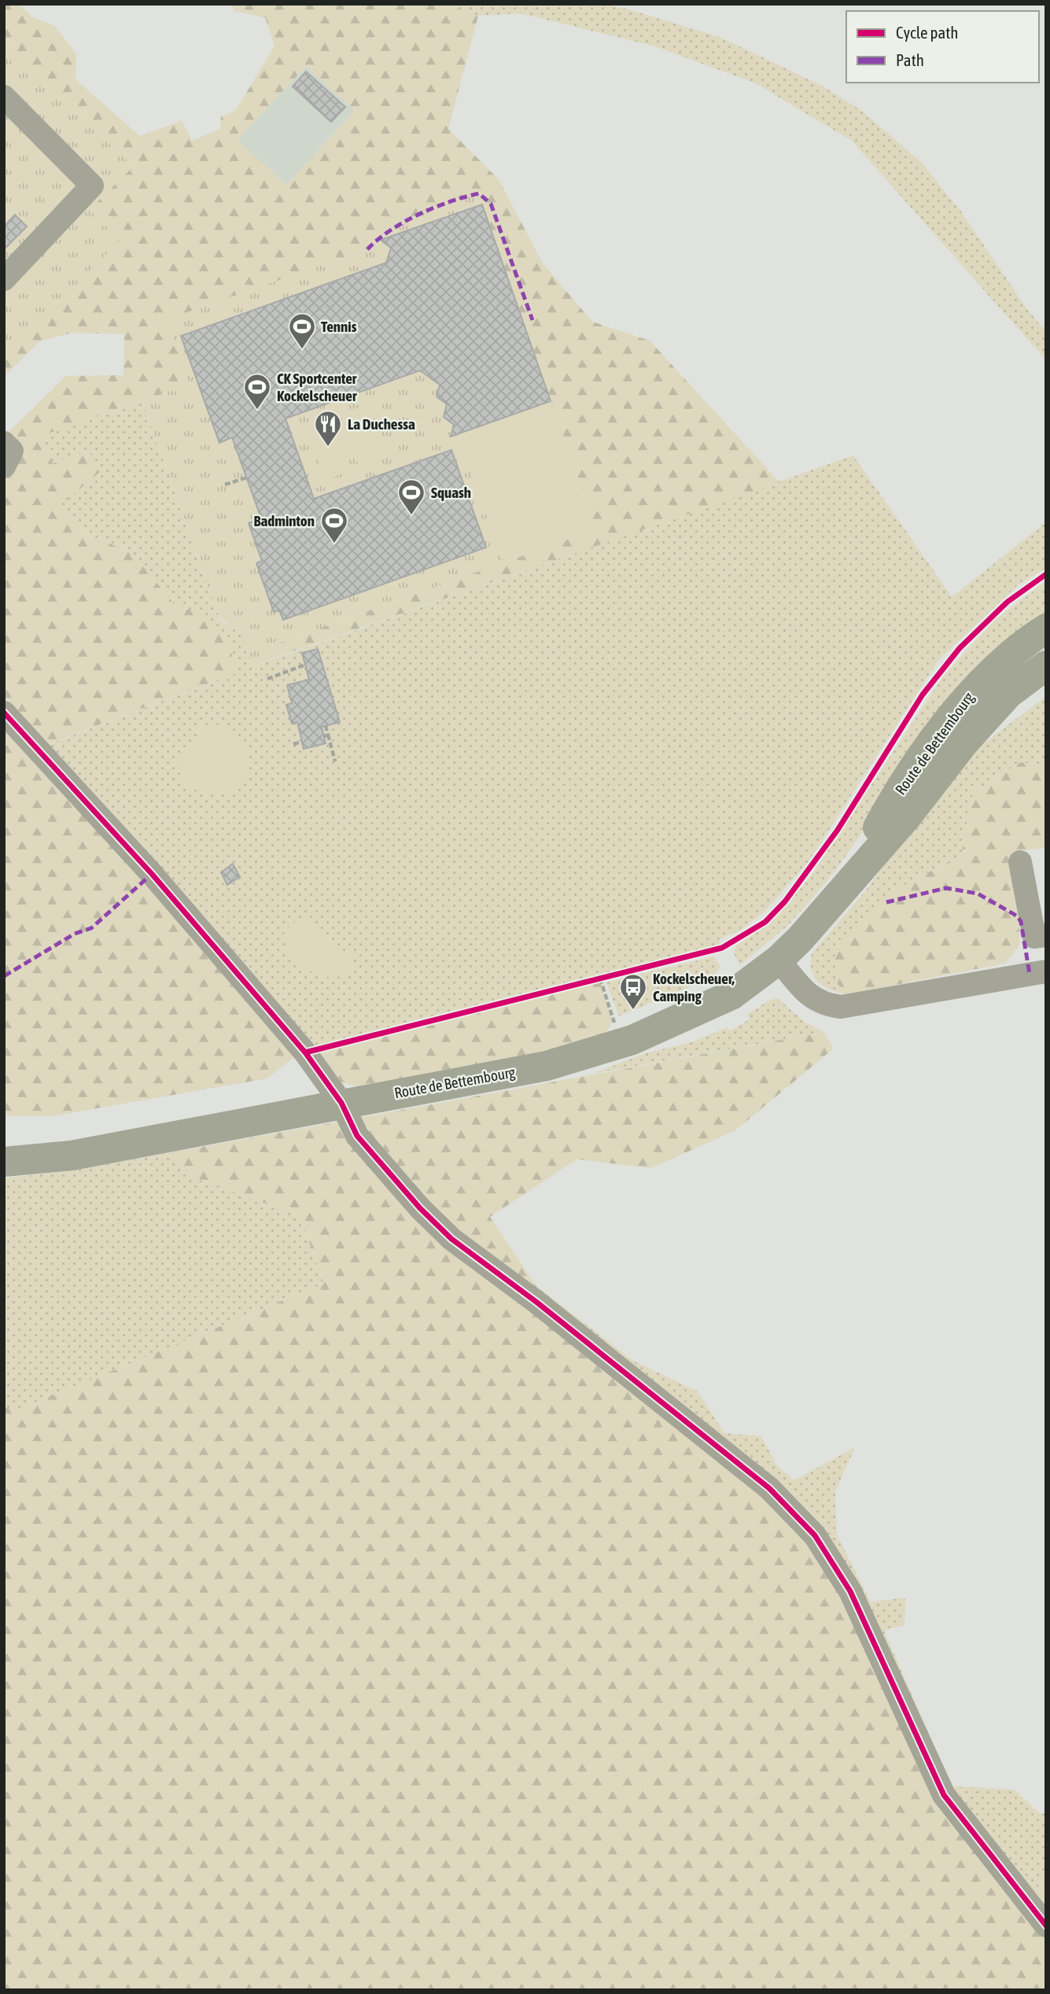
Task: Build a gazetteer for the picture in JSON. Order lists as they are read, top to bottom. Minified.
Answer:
{"streets":{"main road":["Route de Bettembourg"]},"places":{"sports":["Tennis","CK Sportcenter Kockelscheuer","Squash","Badminton"],"restaurant":["La Duchessa"],"bus stop":["Kockelscheuer, Camping"]},"legend":["Cycle path","Path"]}
